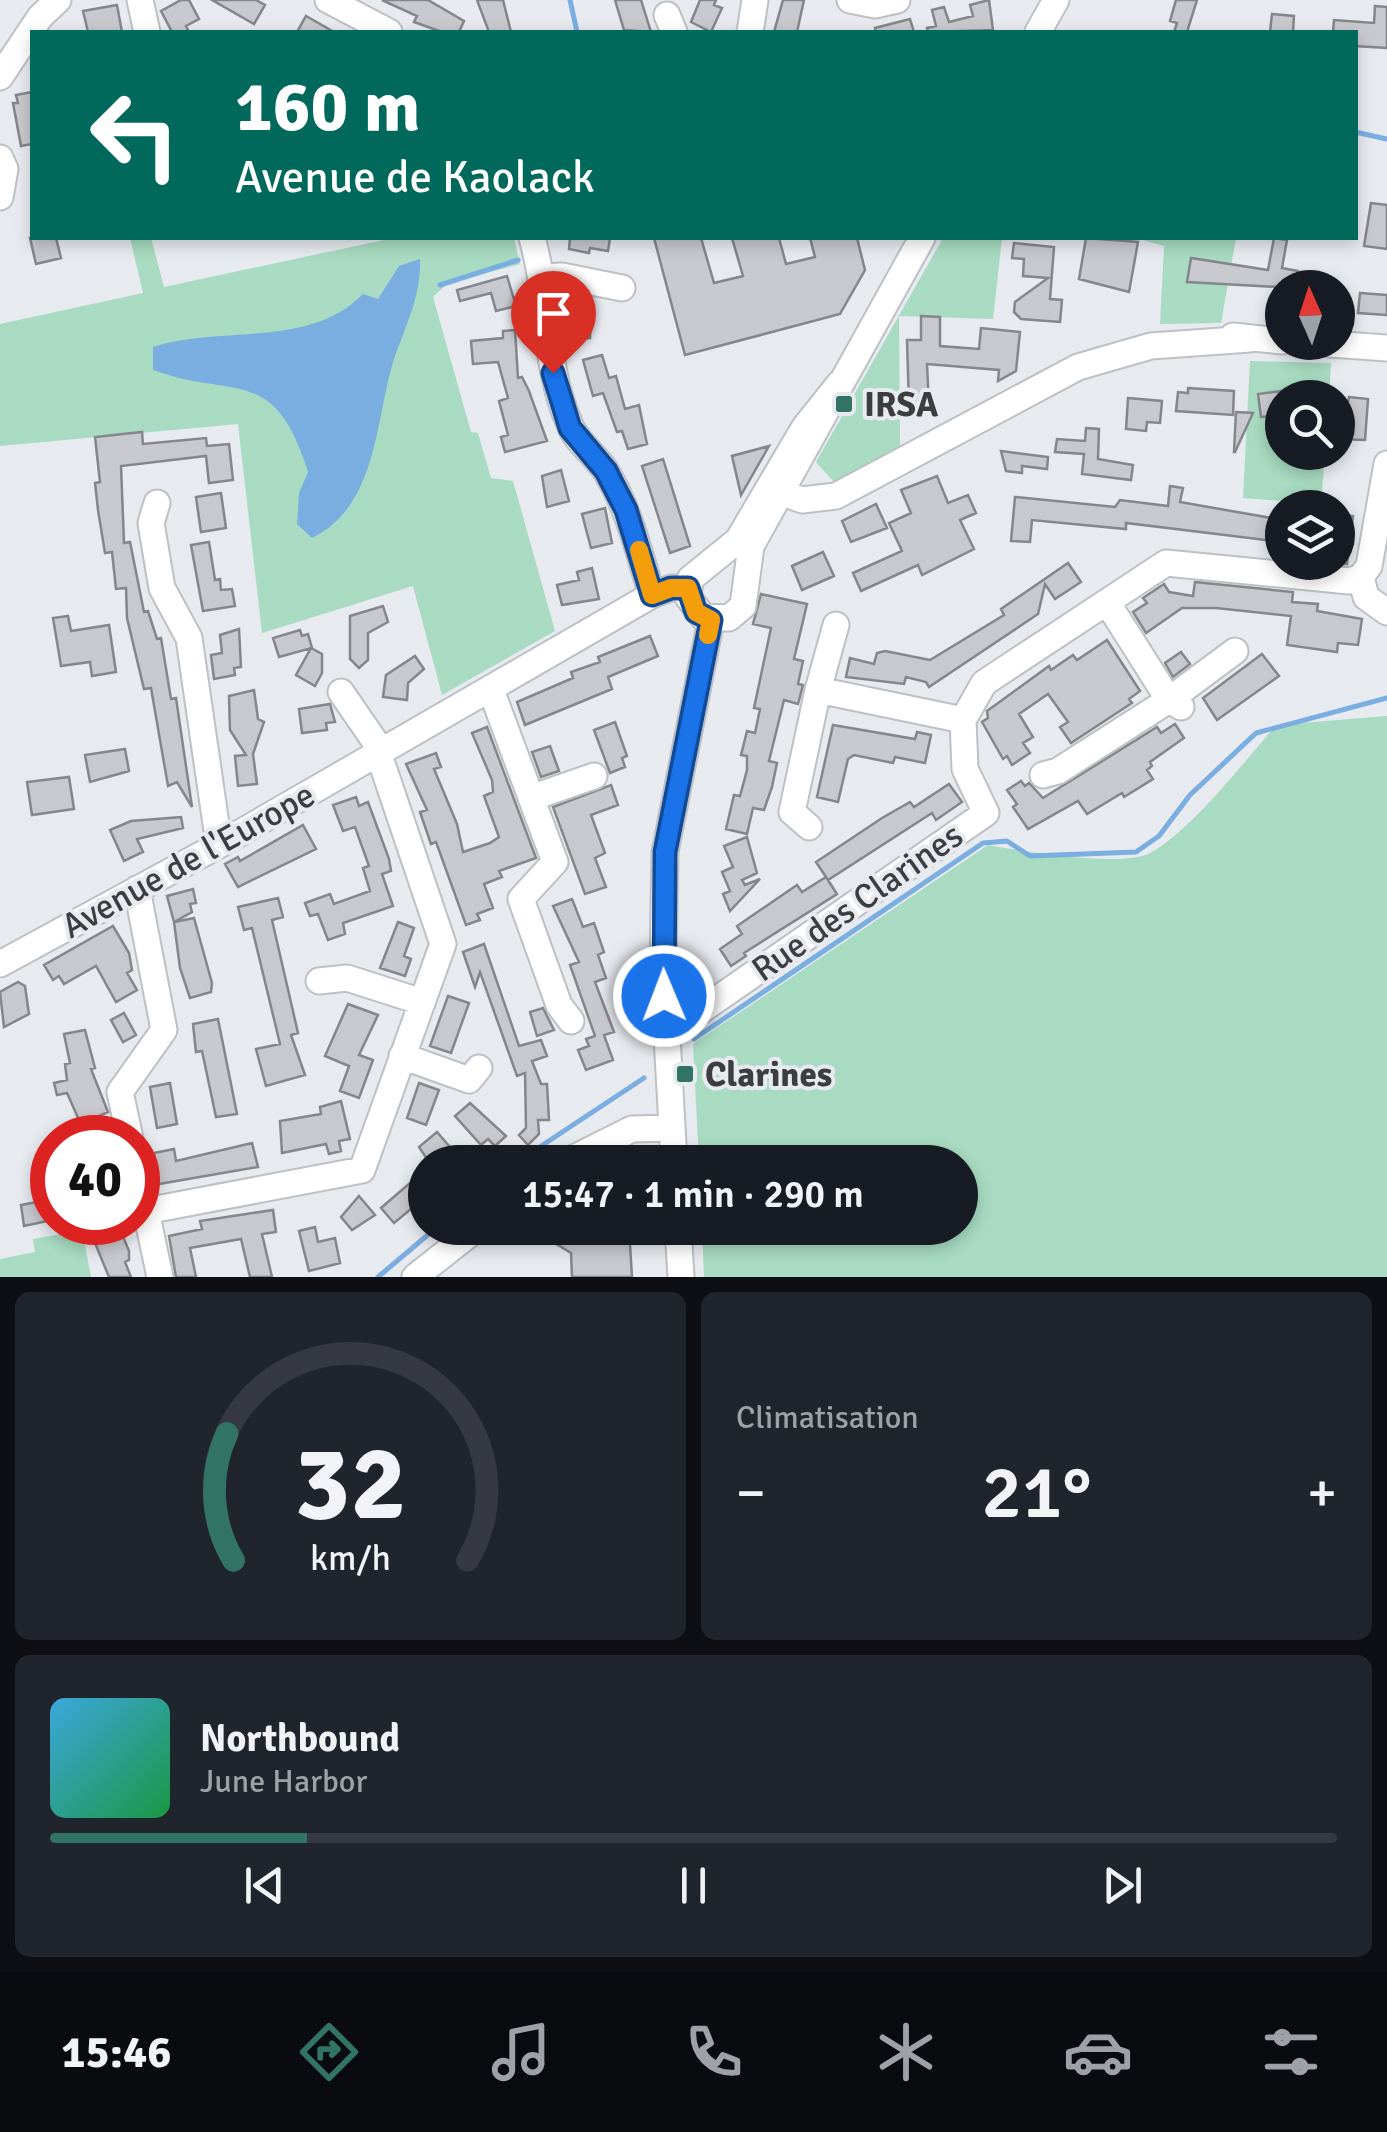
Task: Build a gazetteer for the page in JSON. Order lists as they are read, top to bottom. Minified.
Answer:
{"streets":{"street":["Avenue de l'Europe","Rue des Clarines"]},"places":{"transit":["IRSA","Clarines"]},"north":"top","page":{"turn":["160 m","Avenue de Kaolack"],"limit":"40","trip":"15:47 · 1 min · 290 m","tile":"Climatisation","heat":["−","21°","+"],"song":["Northbound","June Harbor"],"tabs":"15:46","gauge":["32","km/h"]}}
